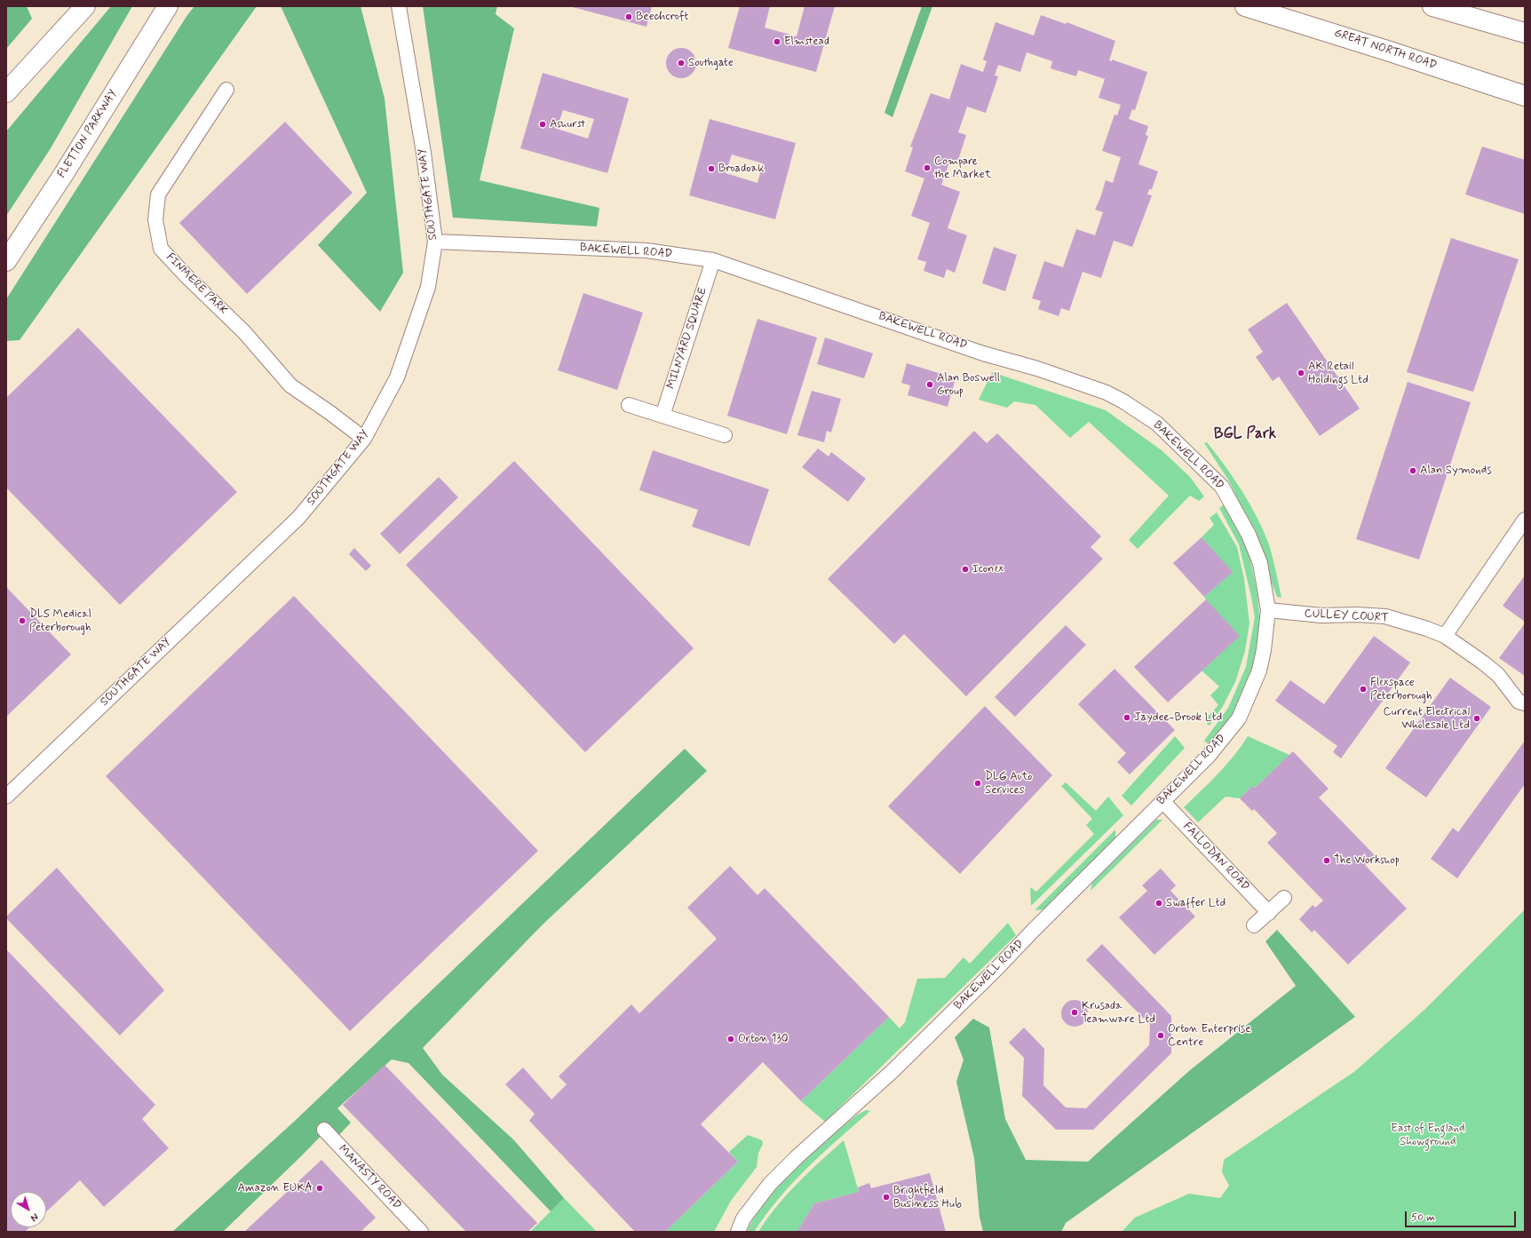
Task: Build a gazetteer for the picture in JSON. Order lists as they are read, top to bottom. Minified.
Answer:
{"streets":{"highway":["GREAT NORTH ROAD","FLETTON PARKWAY"],"street":["SOUTHGATE WAY","BAKEWELL ROAD","FINMERE PARK","MILNYARD SQUARE","CULLEY COURT","FALLODAN ROAD","MANASTY ROAD"]},"crossings":[["SOUTHGATE WAY","BAKEWELL ROAD"],["SOUTHGATE WAY","FINMERE PARK"],["BAKEWELL ROAD","MILNYARD SQUARE"],["BAKEWELL ROAD","CULLEY COURT"],["BAKEWELL ROAD","FALLODAN ROAD"]],"districts":["BGL Park"],"parks":["East of England Showground"],"places":["Beechcroft","Elmstead","Southgate","Ashurst","Compare the Market","Broadoak","AK Retail Holdings Ltd","Alan Boswell Group","Alan Symonds","Iconex","DLS Medical Peterborough","Flexspace Peterborough","Jaydee-Brook Ltd","Current Electrical Wholesale Ltd","DLG Auto Services","The Workshop","Swaffer Ltd","Krusada Teamware Ltd","Orton Enterprise Centre","Orton 130","Amazon EUKA","Brightfield Business Hub"],"scale_bar":"50 m","north":"bottom right"}
